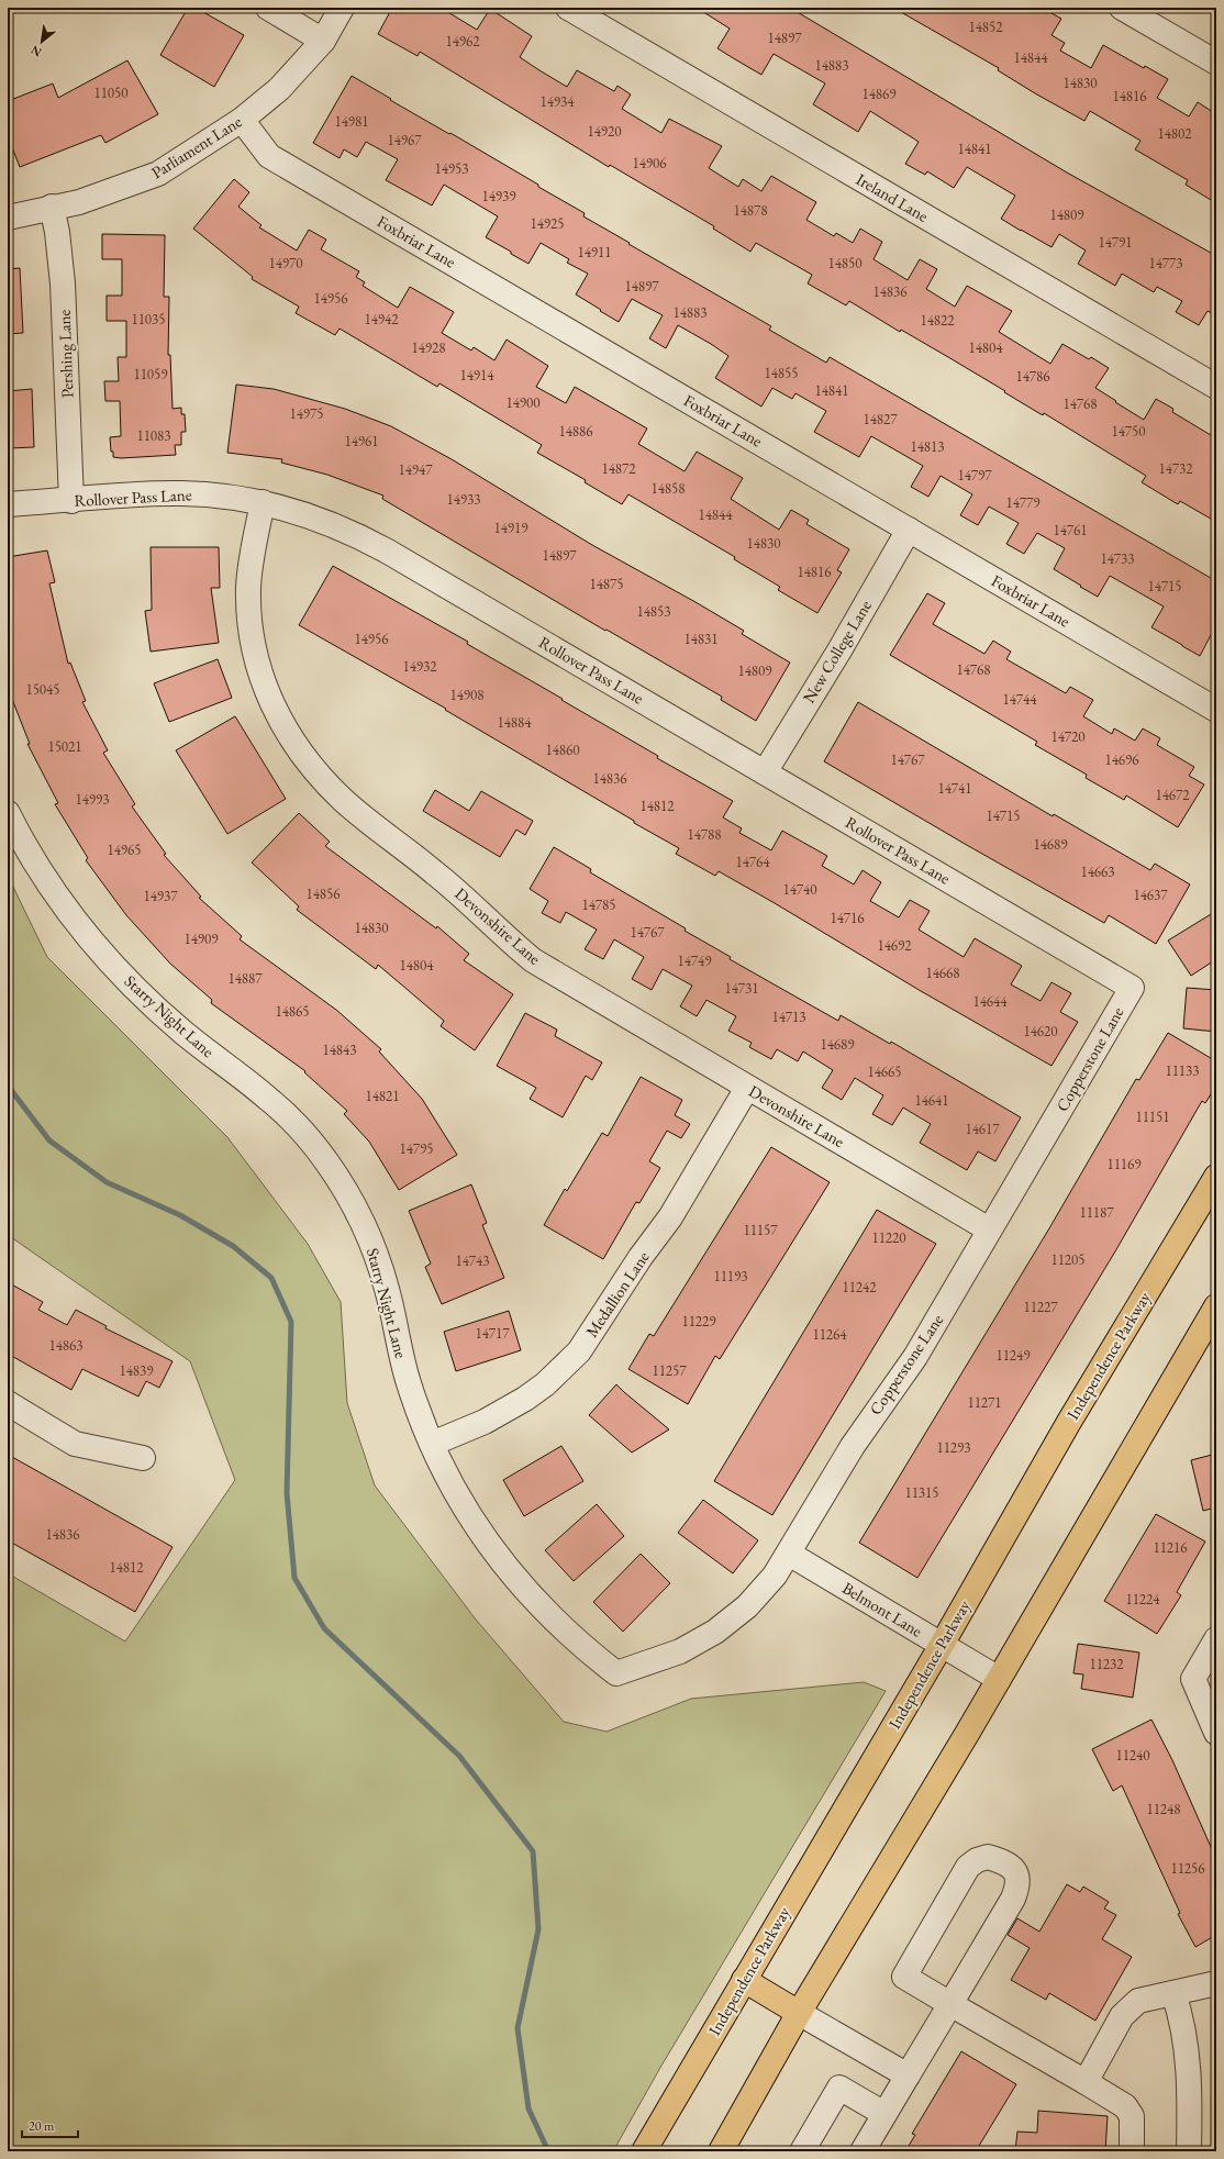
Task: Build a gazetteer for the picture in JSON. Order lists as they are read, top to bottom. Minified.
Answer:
{"streets":{"main road":["Independence Parkway"],"street":["Parliament Lane","Ireland Lane","Foxbriar Lane","Pershing Lane","Rollover Pass Lane","New College Lane","Devonshire Lane","Starry Night Lane","Copperstone Lane","Medallion Lane","Belmont Lane"]},"crossings":[["Parliament Lane","Foxbriar Lane"],["Parliament Lane","Pershing Lane"],["Foxbriar Lane","New College Lane"],["Pershing Lane","Rollover Pass Lane"],["Rollover Pass Lane","New College Lane"],["Rollover Pass Lane","Devonshire Lane"],["Rollover Pass Lane","Copperstone Lane"],["Devonshire Lane","Copperstone Lane"],["Devonshire Lane","Medallion Lane"],["Starry Night Lane","Copperstone Lane"],["Starry Night Lane","Medallion Lane"],["Copperstone Lane","Belmont Lane"],["Independence Parkway","Belmont Lane"]],"house_numbers":["14852","14897","14962","14844","14883","14830","11050","14869","14816","14934","14981","14920","14802","14967","14841","14906","14953","14939","14878","14809","14925","14791","14911","14970","14850","14773","14897","14836","14956","14883","11035","14942","14822","14928","14804","14855","11059","14914","14786","14841","14900","14768","14975","14827","14886","14750","11083","14961","14813","14872","14732","14947","14797","14858","14933","14779","14844","14919","14761","14830","14897","14733","14816","14875","14715","14853","14956","14831","14932","14768","14809","15045","14908","14744","14884","14720","15021","14860","14767","14696","14836","14741","14672","14993","14812","14715","14788","14689","14965","14764","14663","14740","14856","14637","14937","14785","14716","14830","14767","14909","14692","14749","14804","14668","14887","14731","14644","14865","14713","14620","14689","14843","11133","14665","14821","14641","11151","14617","14795","11169","11187","11157","11220","11205","14743","11193","11242","11227","11229","14717","11264","14863","11249","14839","11257","11271","11293","11315","14836","11216","14812","11224","11232","11240","11248","11256"],"scale_bar":"20 m","north":"bottom left"}
